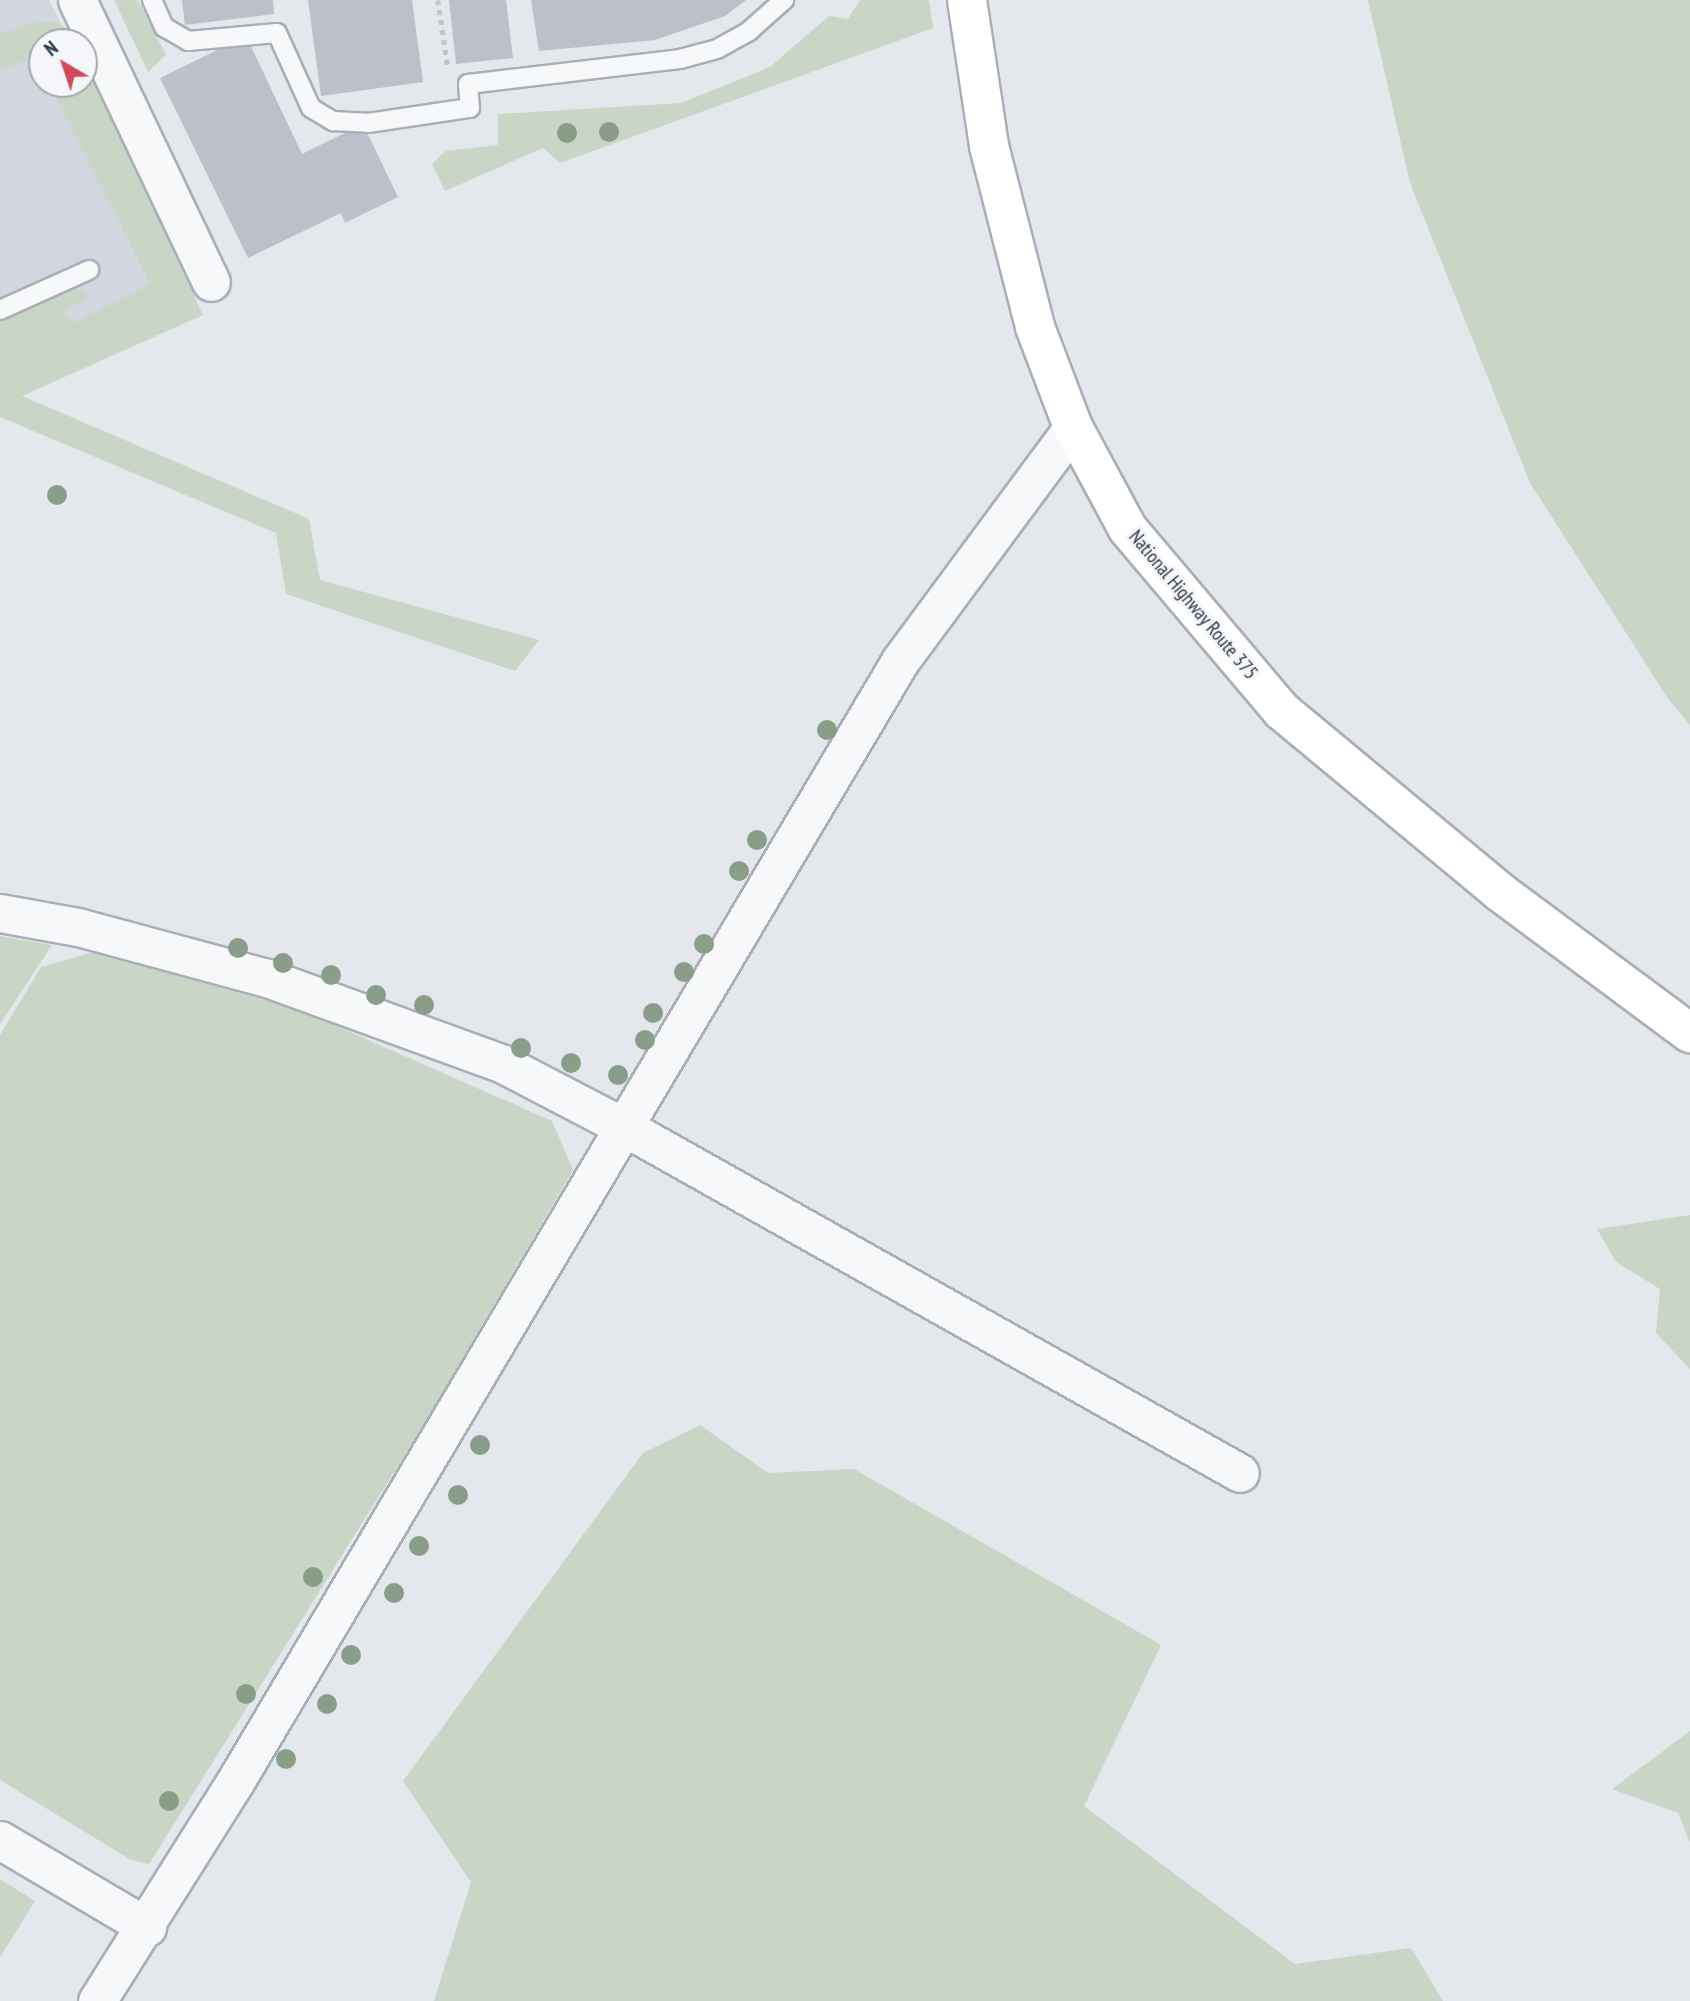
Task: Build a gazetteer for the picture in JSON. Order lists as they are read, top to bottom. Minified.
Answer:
{"streets":{"highway":["National Highway Route 375"]},"north":"top left"}
